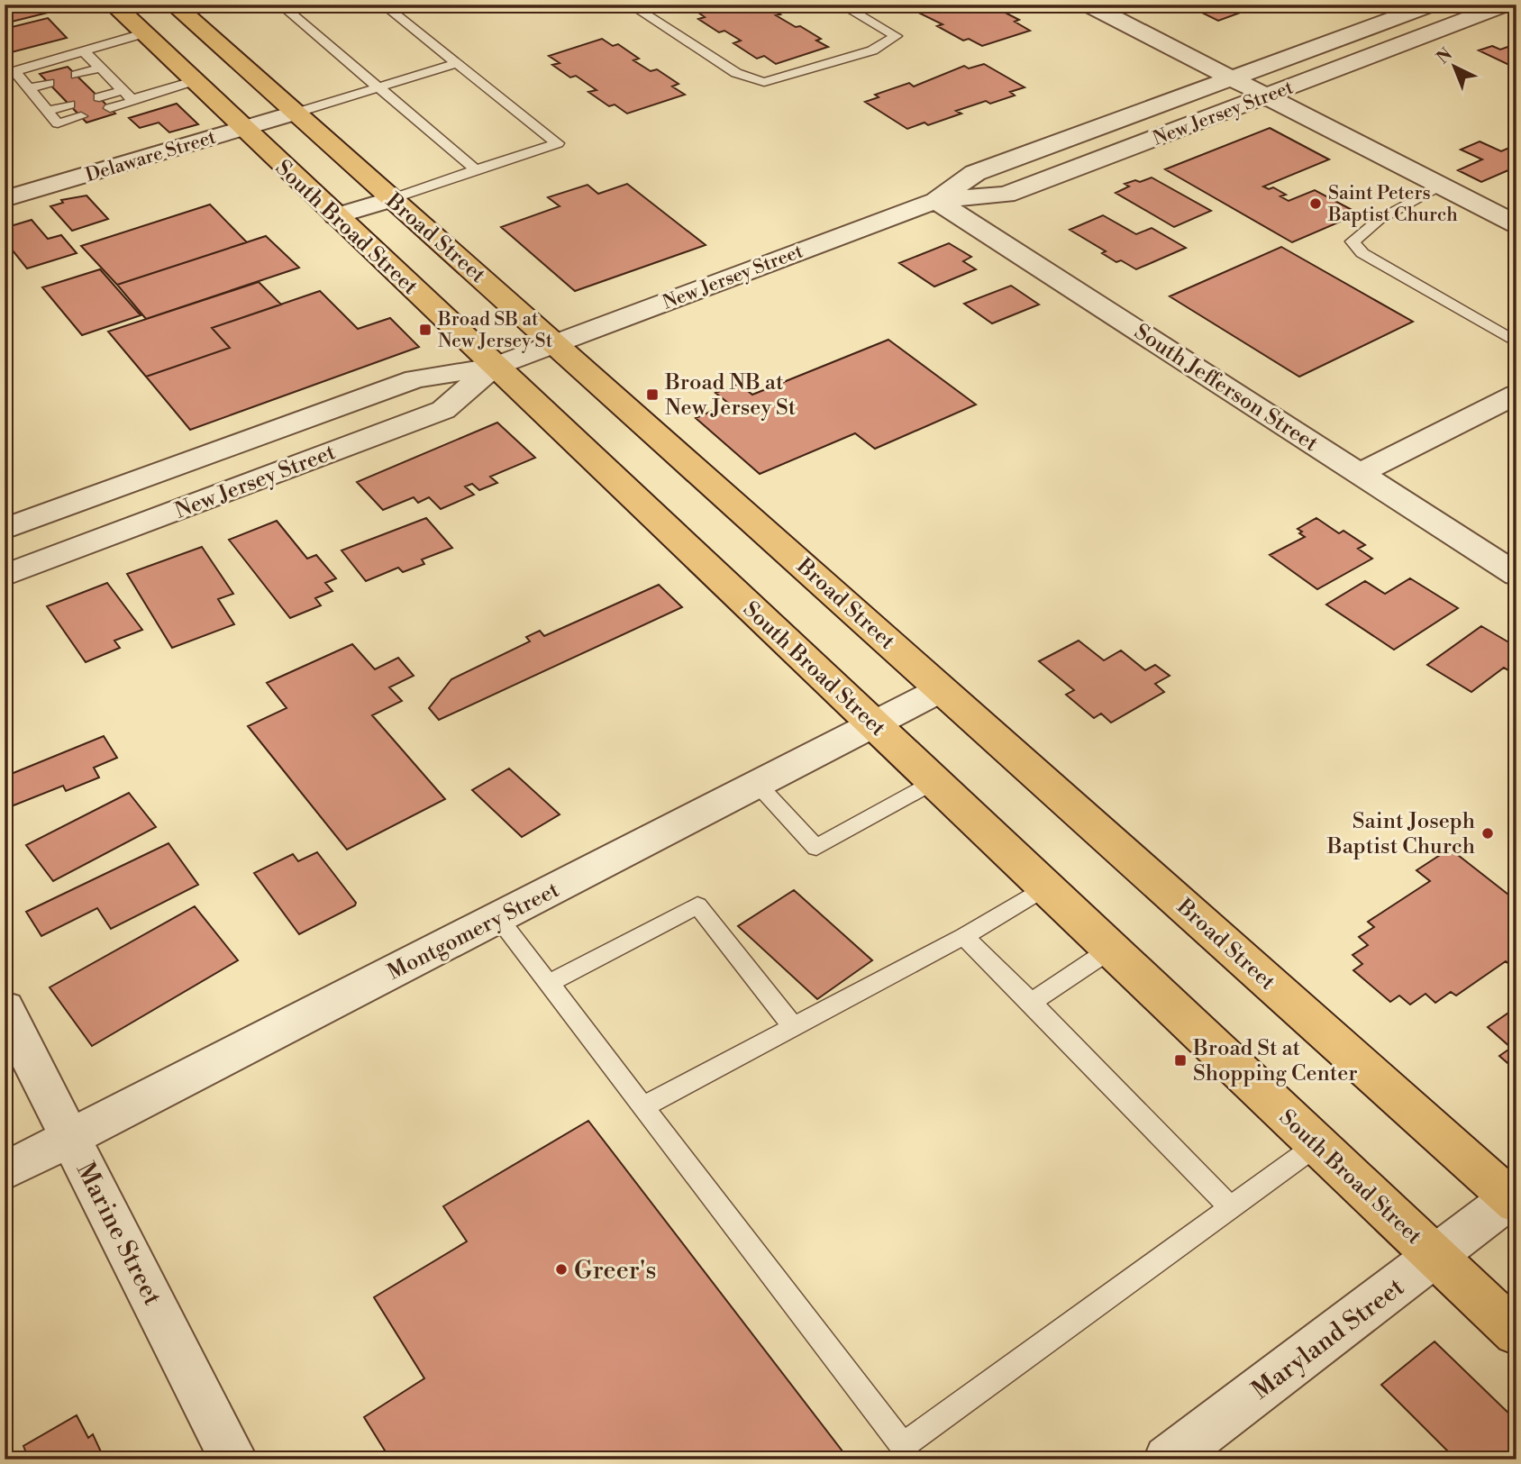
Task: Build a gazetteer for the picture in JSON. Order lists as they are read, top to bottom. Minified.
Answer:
{"streets":{"main road":["South Broad Street","Broad Street"],"street":["New Jersey Street","Delaware Street","South Jefferson Street","Montgomery Street","Marine Street","Maryland Street"]},"crossings":[["New Jersey Street","South Broad Street"],["New Jersey Street","Broad Street"],["New Jersey Street","South Jefferson Street"],["Delaware Street","South Broad Street"],["Delaware Street","Broad Street"],["South Broad Street","Montgomery Street"],["South Broad Street","Maryland Street"],["Broad Street","Montgomery Street"],["Broad Street","Maryland Street"],["Montgomery Street","Marine Street"]],"places":{"other":["Saint Peters Baptist Church","Saint Joseph Baptist Church","Greer's"],"transit":["Broad SB at New Jersey St","Broad NB at New Jersey St","Broad St at Shopping Center"]},"north":"top left"}
